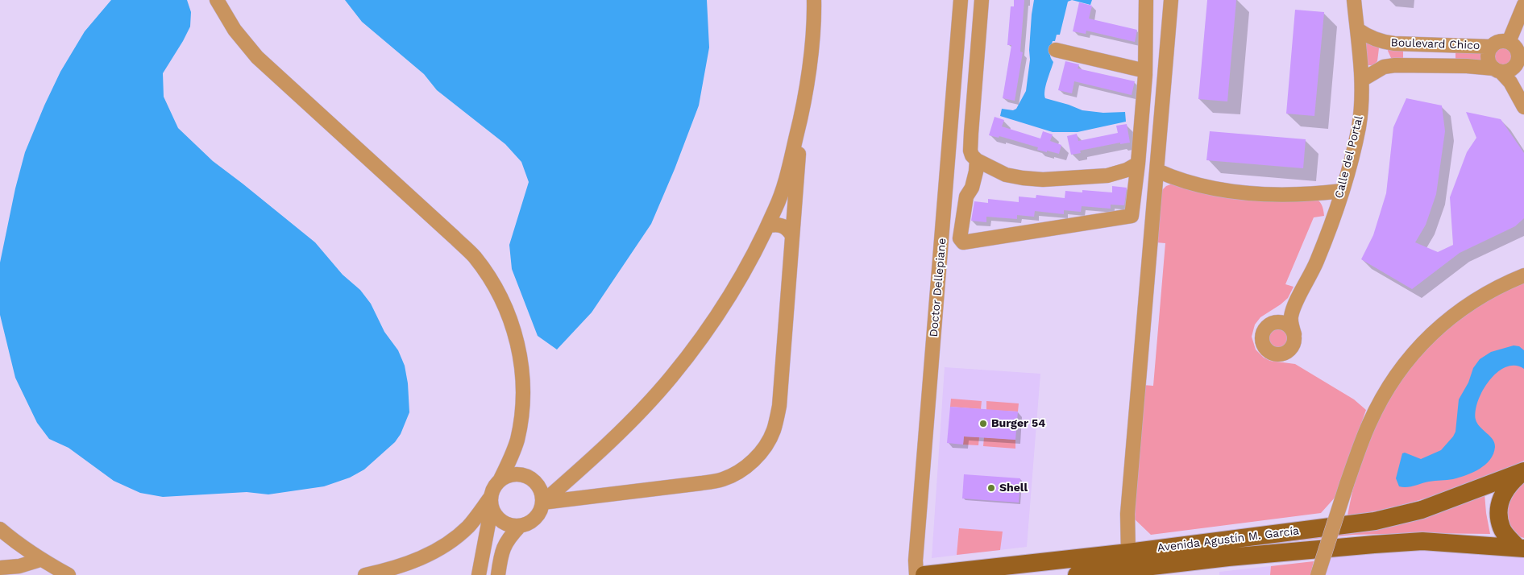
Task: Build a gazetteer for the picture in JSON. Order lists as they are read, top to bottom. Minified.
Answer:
{"streets":{"main road":["Avenida Agustín M. García"],"street":["Boulevard Chico","Calle del Portal","Doctor Dellepiane"]},"crossings":[["Boulevard Chico","Calle del Portal"]],"places":["Burger 54","Shell"]}
